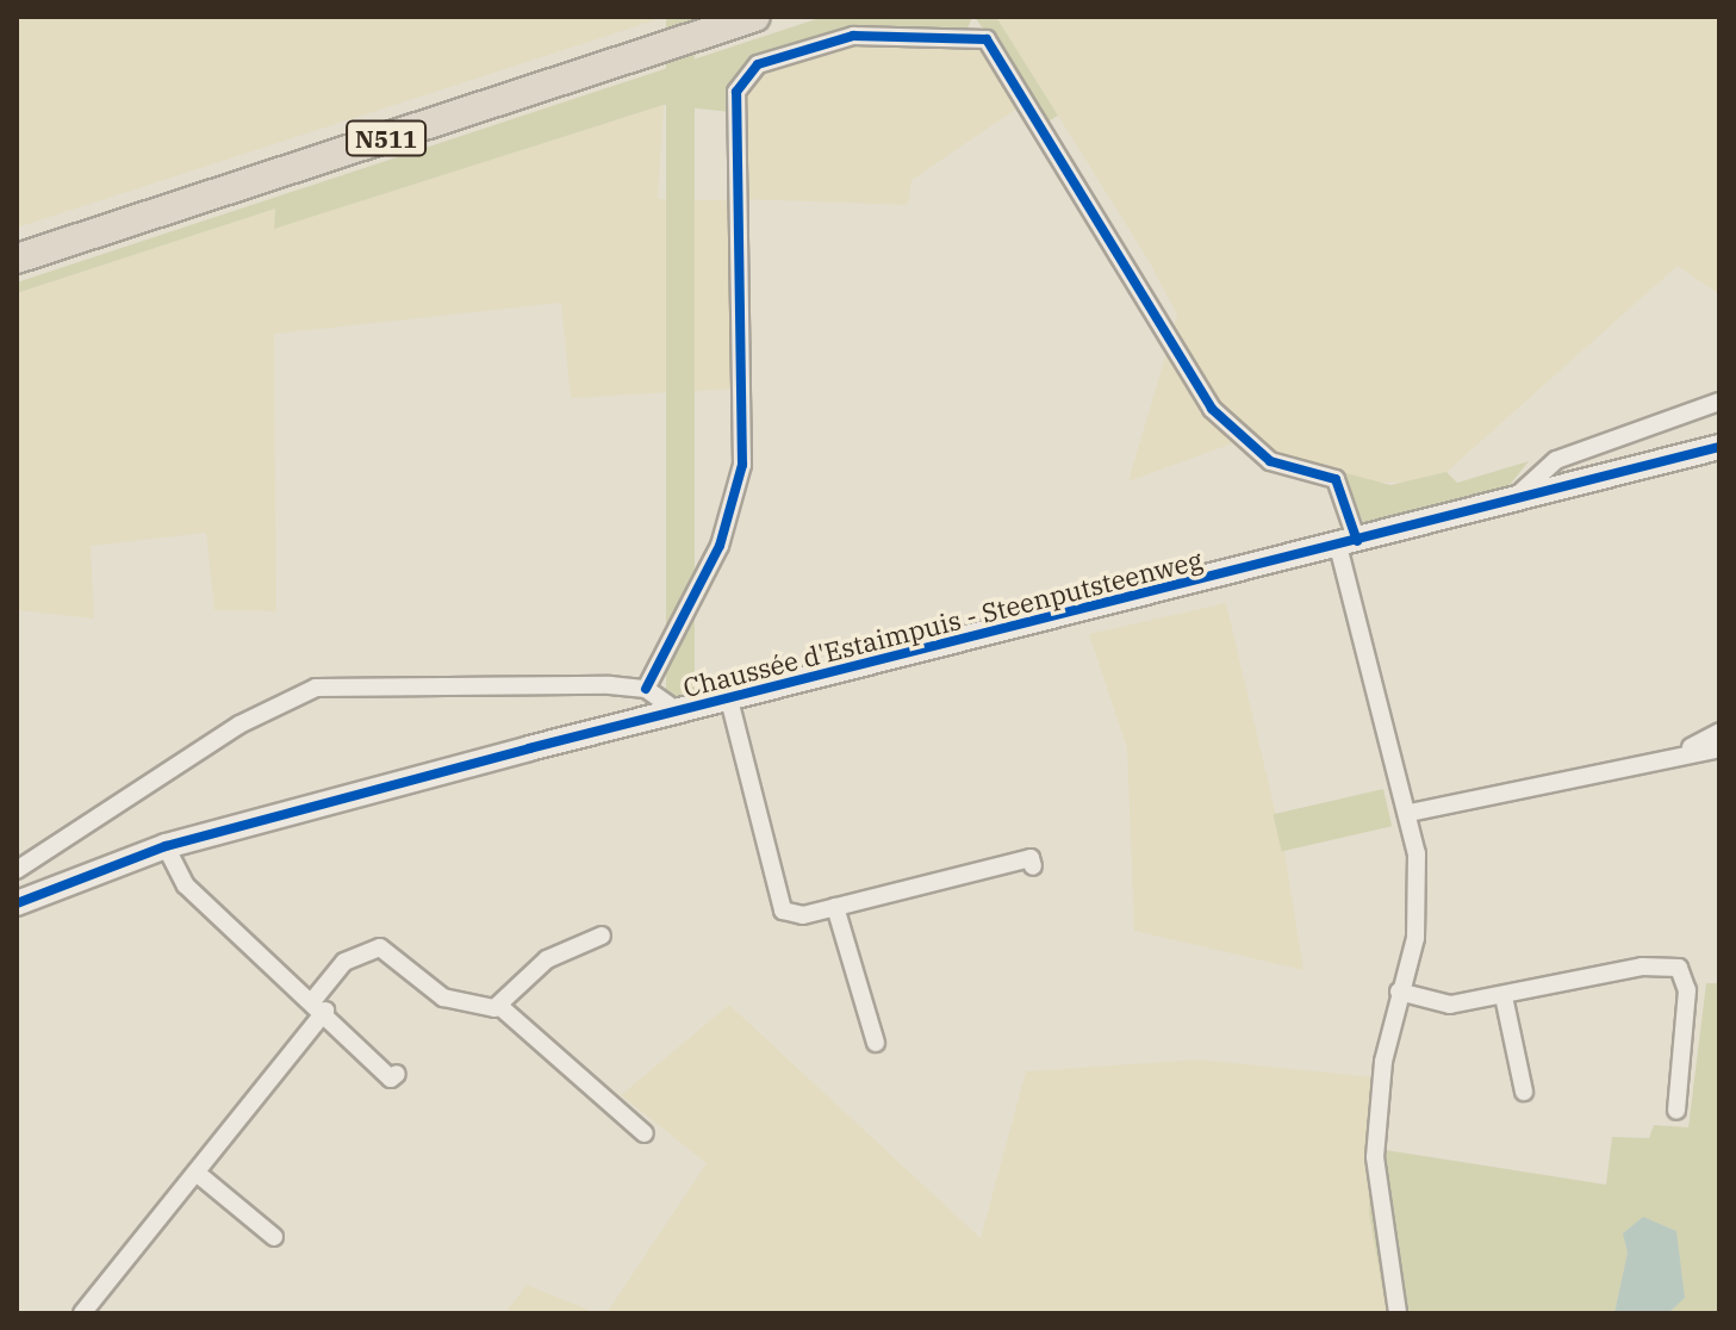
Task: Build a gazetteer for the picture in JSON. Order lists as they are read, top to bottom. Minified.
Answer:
{"streets":{"highway":["N511"],"main road":["Chaussée d'Estaimpuis - Steenputsteenweg"]}}
